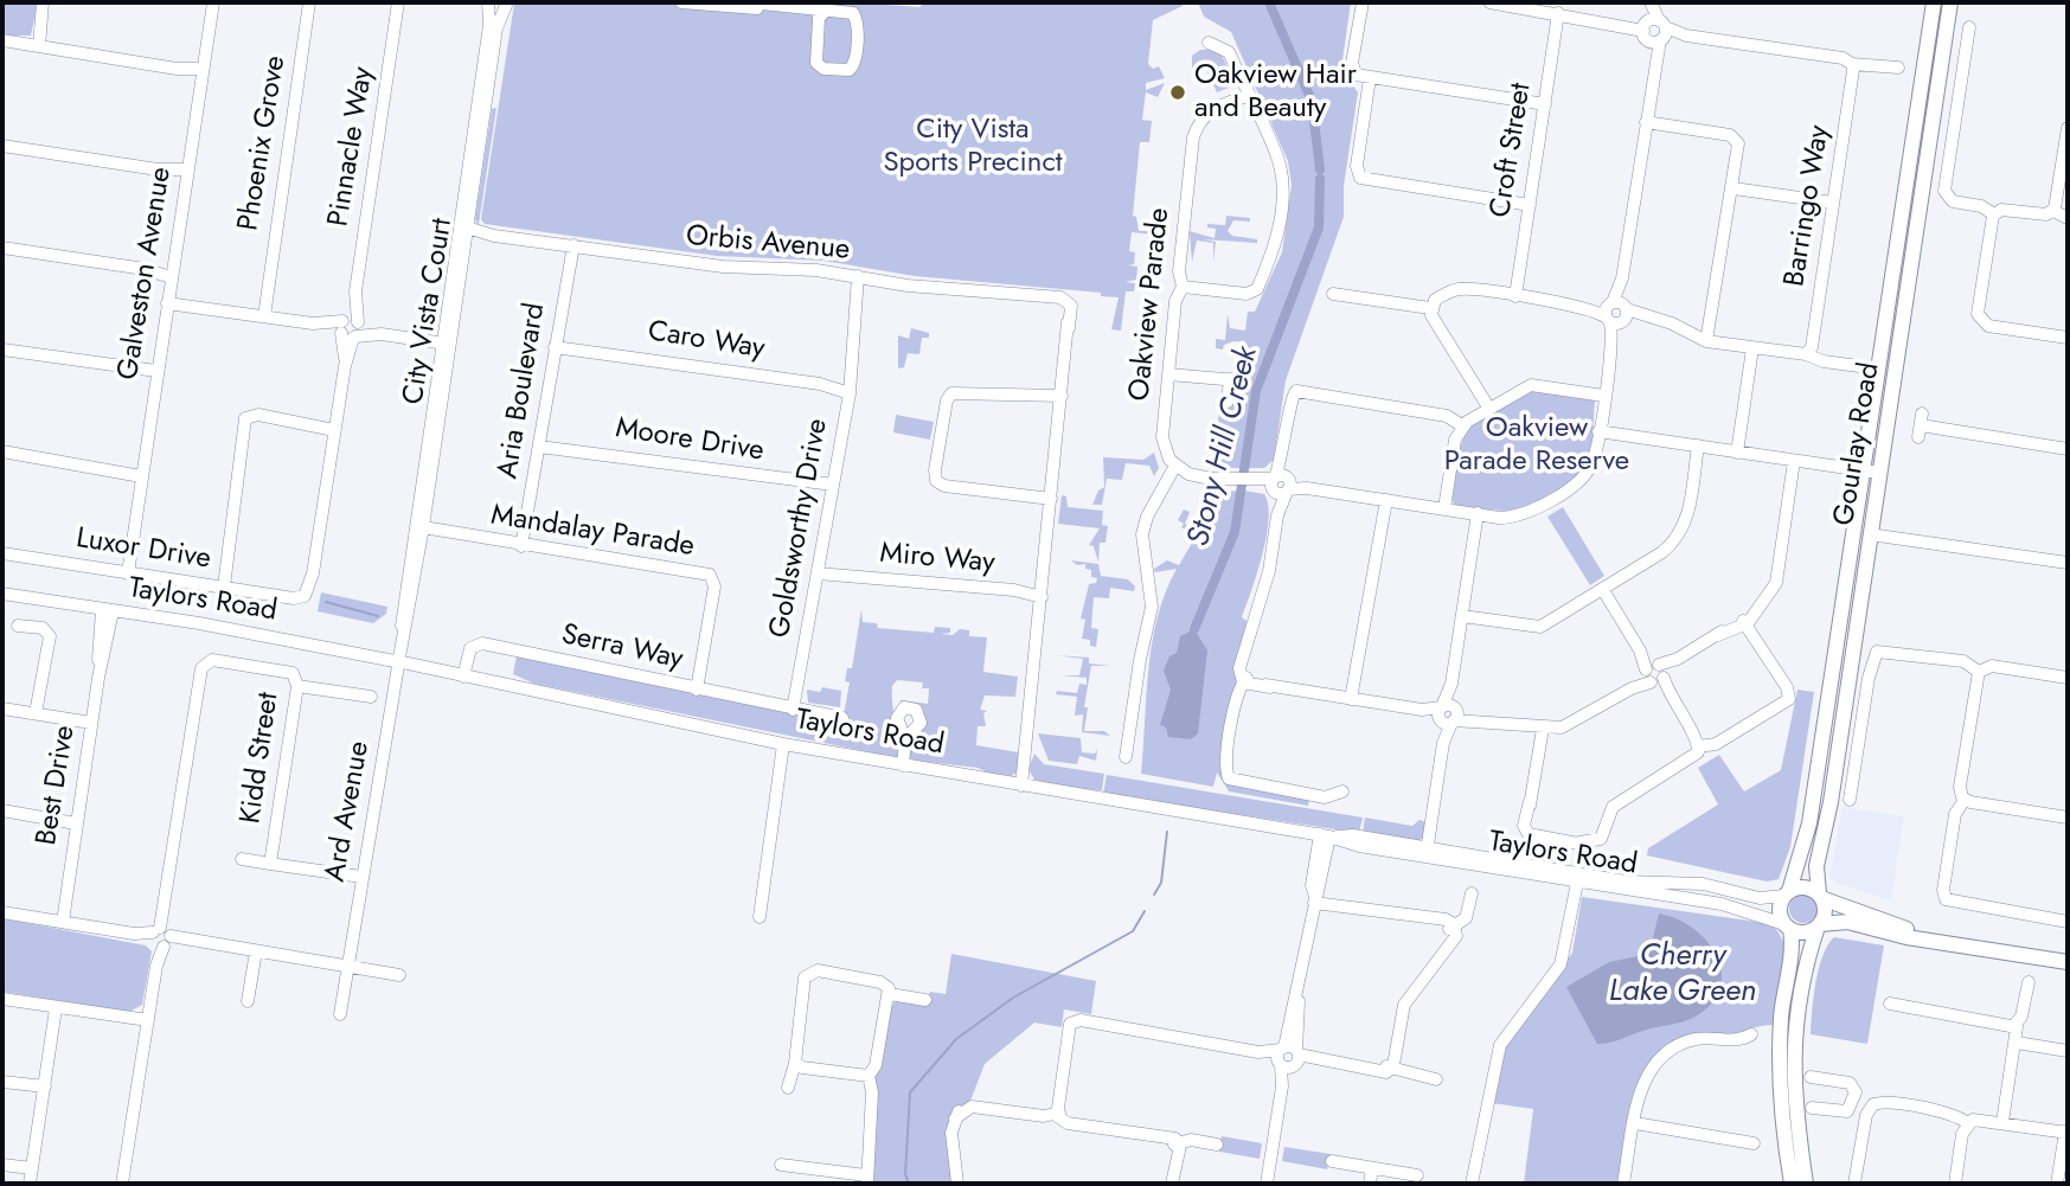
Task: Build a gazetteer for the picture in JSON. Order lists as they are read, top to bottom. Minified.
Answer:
{"streets":{"main road":["Gourlay Road"],"street":["Phoenix Grove","Pinnacle Way","Croft Street","Barringo Way","Orbis Avenue","Galveston Avenue","Oakview Parade","City Vista Court","Caro Way","Aria Boulevard","Moore Drive","Goldsworthy Drive","Mandalay Parade","Luxor Drive","Miro Way","Taylors Road","Serra Way","Kidd Street","Best Drive","Ard Avenue"]},"crossings":[["Pinnacle Way","Luxor Drive"],["Orbis Avenue","City Vista Court"],["Orbis Avenue","Aria Boulevard"],["Orbis Avenue","Goldsworthy Drive"],["Orbis Avenue","Miro Way"],["Orbis Avenue","Taylors Road"],["Galveston Avenue","Luxor Drive"],["City Vista Court","Mandalay Parade"],["City Vista Court","Taylors Road"],["City Vista Court","Ard Avenue"],["Caro Way","Aria Boulevard"],["Caro Way","Goldsworthy Drive"],["Aria Boulevard","Moore Drive"],["Aria Boulevard","Mandalay Parade"],["Moore Drive","Goldsworthy Drive"],["Gourlay Road","Taylors Road"],["Goldsworthy Drive","Miro Way"],["Goldsworthy Drive","Serra Way"],["Mandalay Parade","Serra Way"],["Taylors Road","Serra Way"],["Taylors Road","Best Drive"],["Taylors Road","Ard Avenue"],["Kidd Street","Ard Avenue"]],"water":["Stony Hill Creek","Cherry Lake Green"],"parks":["City Vista Sports Precinct","Oakview Parade Reserve"],"places":["Oakview Hair and Beauty"]}
